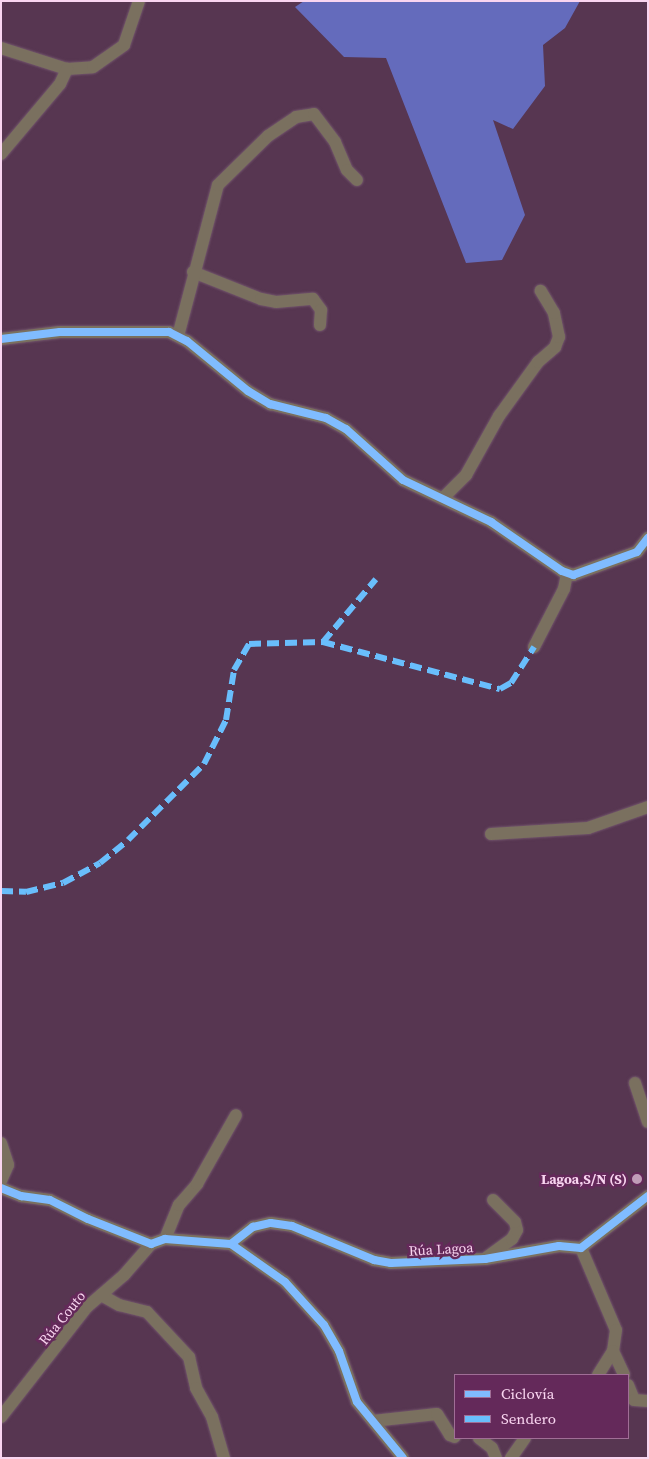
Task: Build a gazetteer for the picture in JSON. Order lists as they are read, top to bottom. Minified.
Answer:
{"streets":{"street":["Rúa Lagoa","Rúa Couto"]},"places":["Lagoa,S/N (S)"],"legend":["Ciclovía","Sendero"]}
